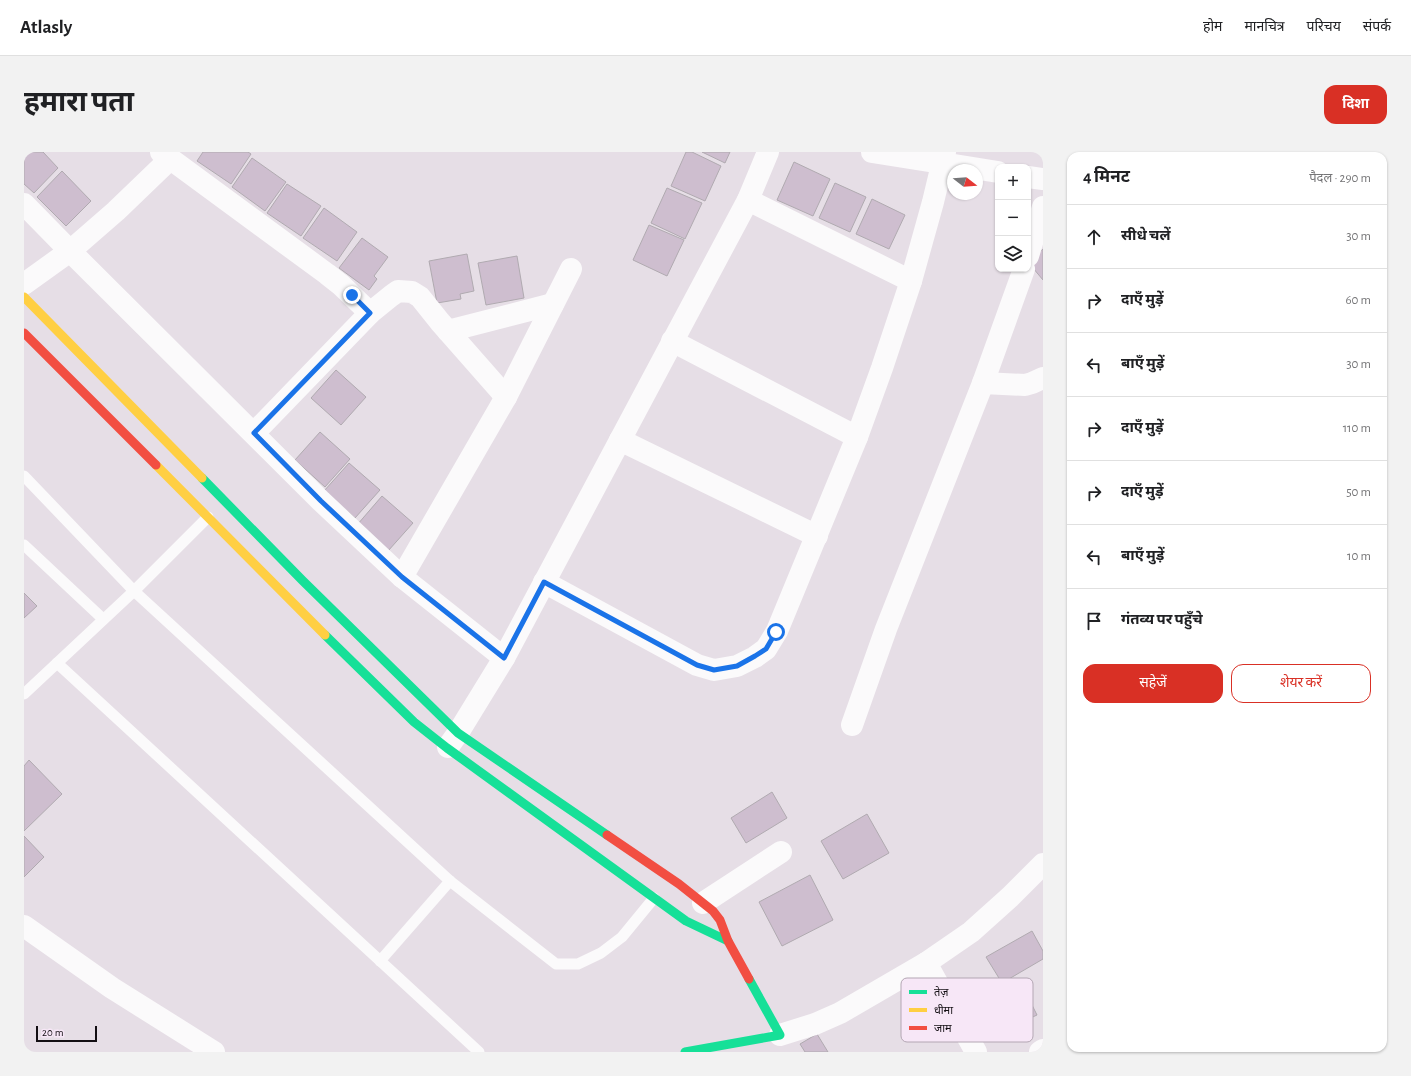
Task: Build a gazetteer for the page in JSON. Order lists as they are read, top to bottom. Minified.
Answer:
{"legend":["तेज़","धीमा","जाम"],"scale_bar":"20 m","north":"right","page":{"header":"Atlasly","nav":["होम","मानचित्र","परिचय","संपर्क"],"buttons":["दिशा",["सहेजें","शेयर करें"]],"title":"हमारा पता","heading":["4 मिनट","पैदल · 290 m"],"map_buttons":["+","−"],"list":[["सीधे चलें","30 m"],["दाएँ मुड़ें","60 m"],["बाएँ मुड़ें","30 m"],["दाएँ मुड़ें","110 m"],["दाएँ मुड़ें","50 m"],["बाएँ मुड़ें","10 m"],"गंतव्य पर पहुँचे"],"scale":"20 m"}}
